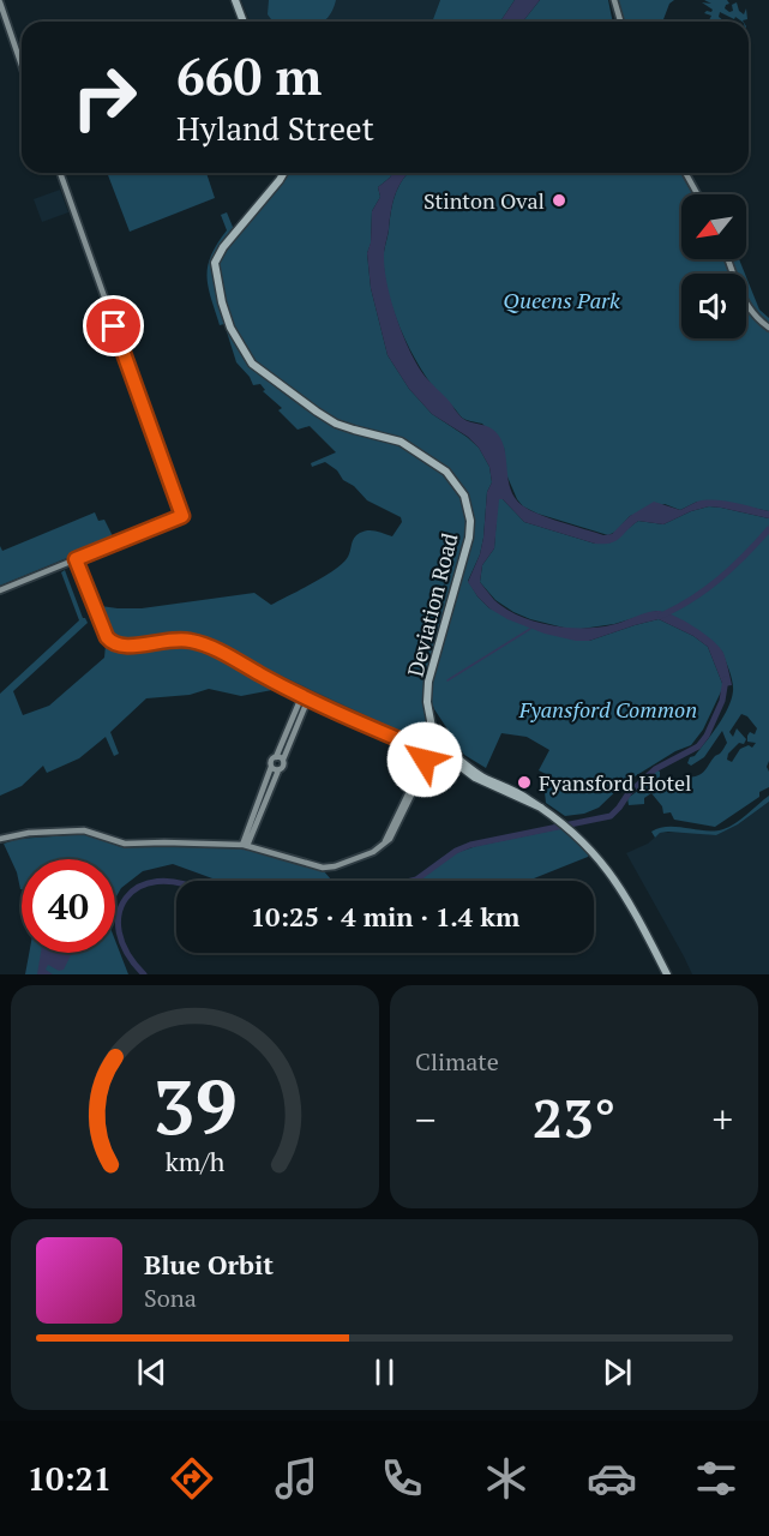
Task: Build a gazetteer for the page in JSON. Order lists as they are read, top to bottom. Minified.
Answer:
{"streets":{"main road":["Deviation Road"]},"parks":["Queens Park","Fyansford Common"],"places":["Stinton Oval","Fyansford Hotel"],"north":"bottom left","page":{"turn":["660 m","Hyland Street"],"limit":"40","trip":"10:25 · 4 min · 1.4 km","tile":"Climate","heat":["−","23°","+"],"song":["Blue Orbit","Sona"],"tabs":"10:21","gauge":["39","km/h"]}}
